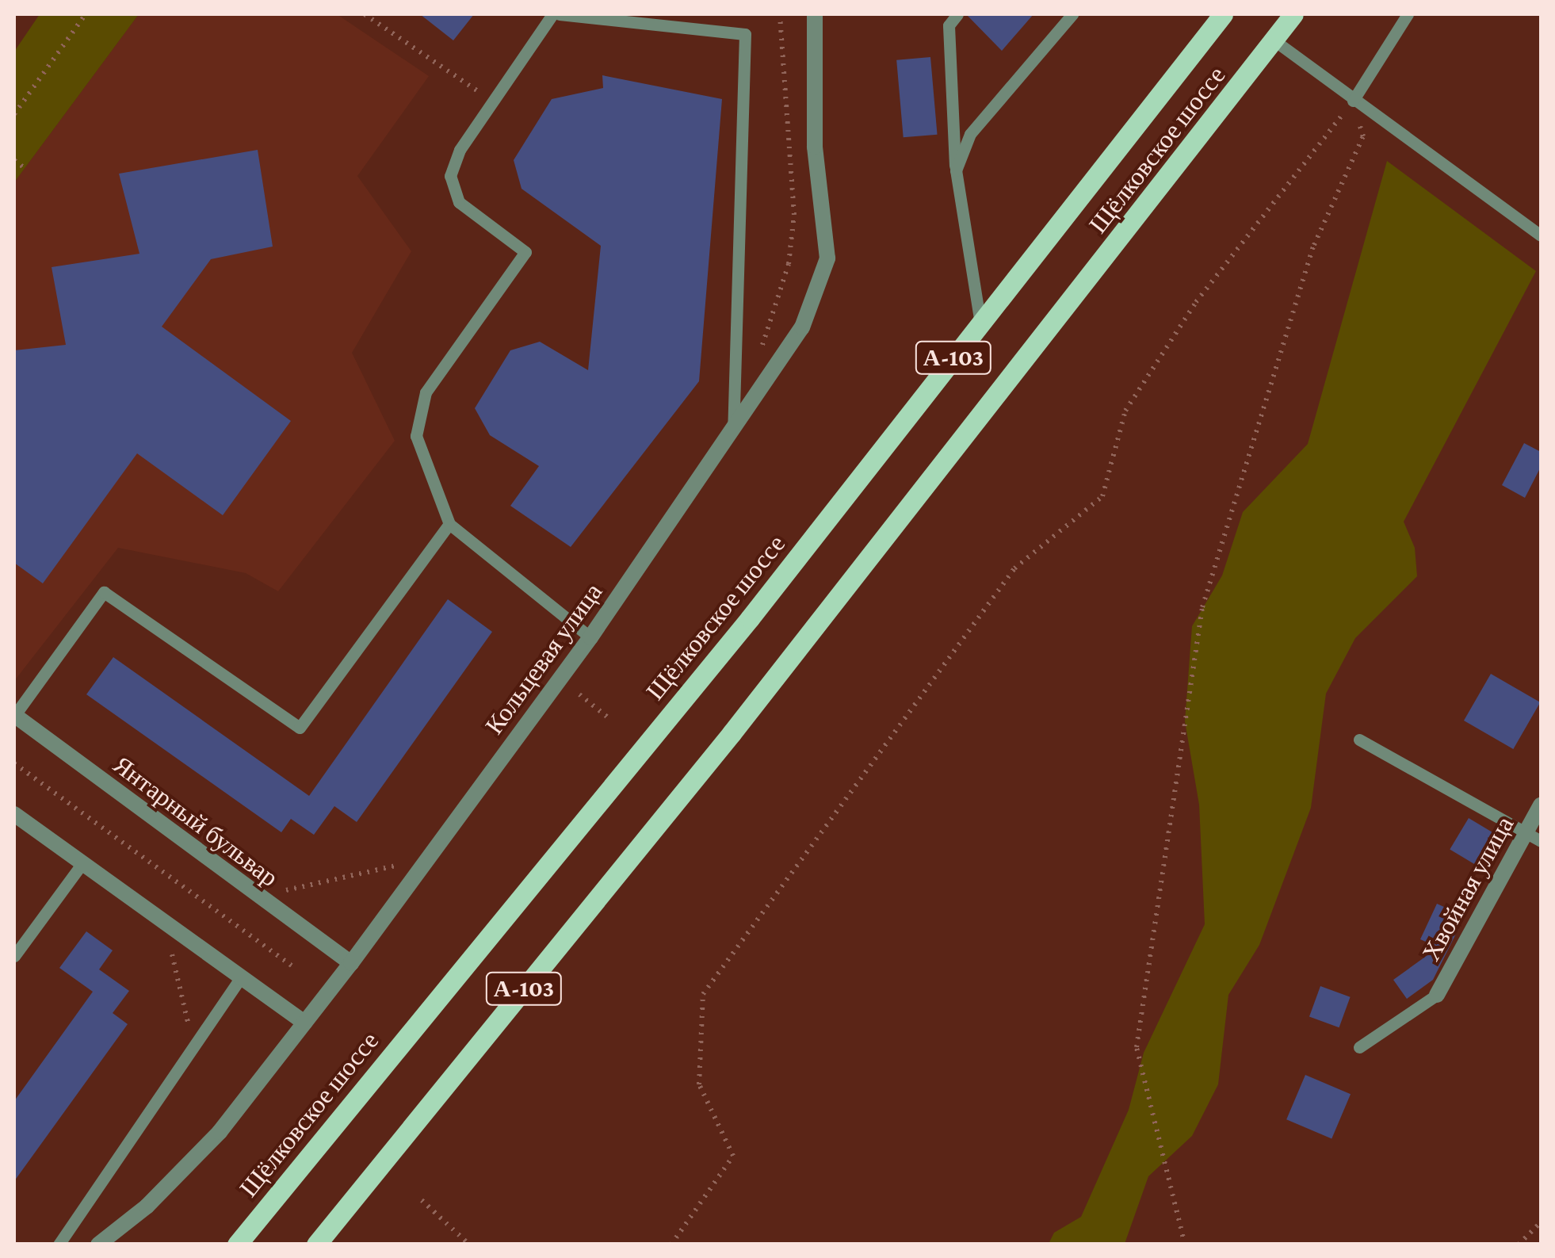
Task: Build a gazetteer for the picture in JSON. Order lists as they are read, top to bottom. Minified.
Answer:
{"streets":{"main road":["Щёлковское шоссе","А-103"],"street":["Кольцевая улица","Янтарный бульвар","Хвойная улица"]},"crossings":[["Кольцевая улица","Янтарный бульвар"]]}
